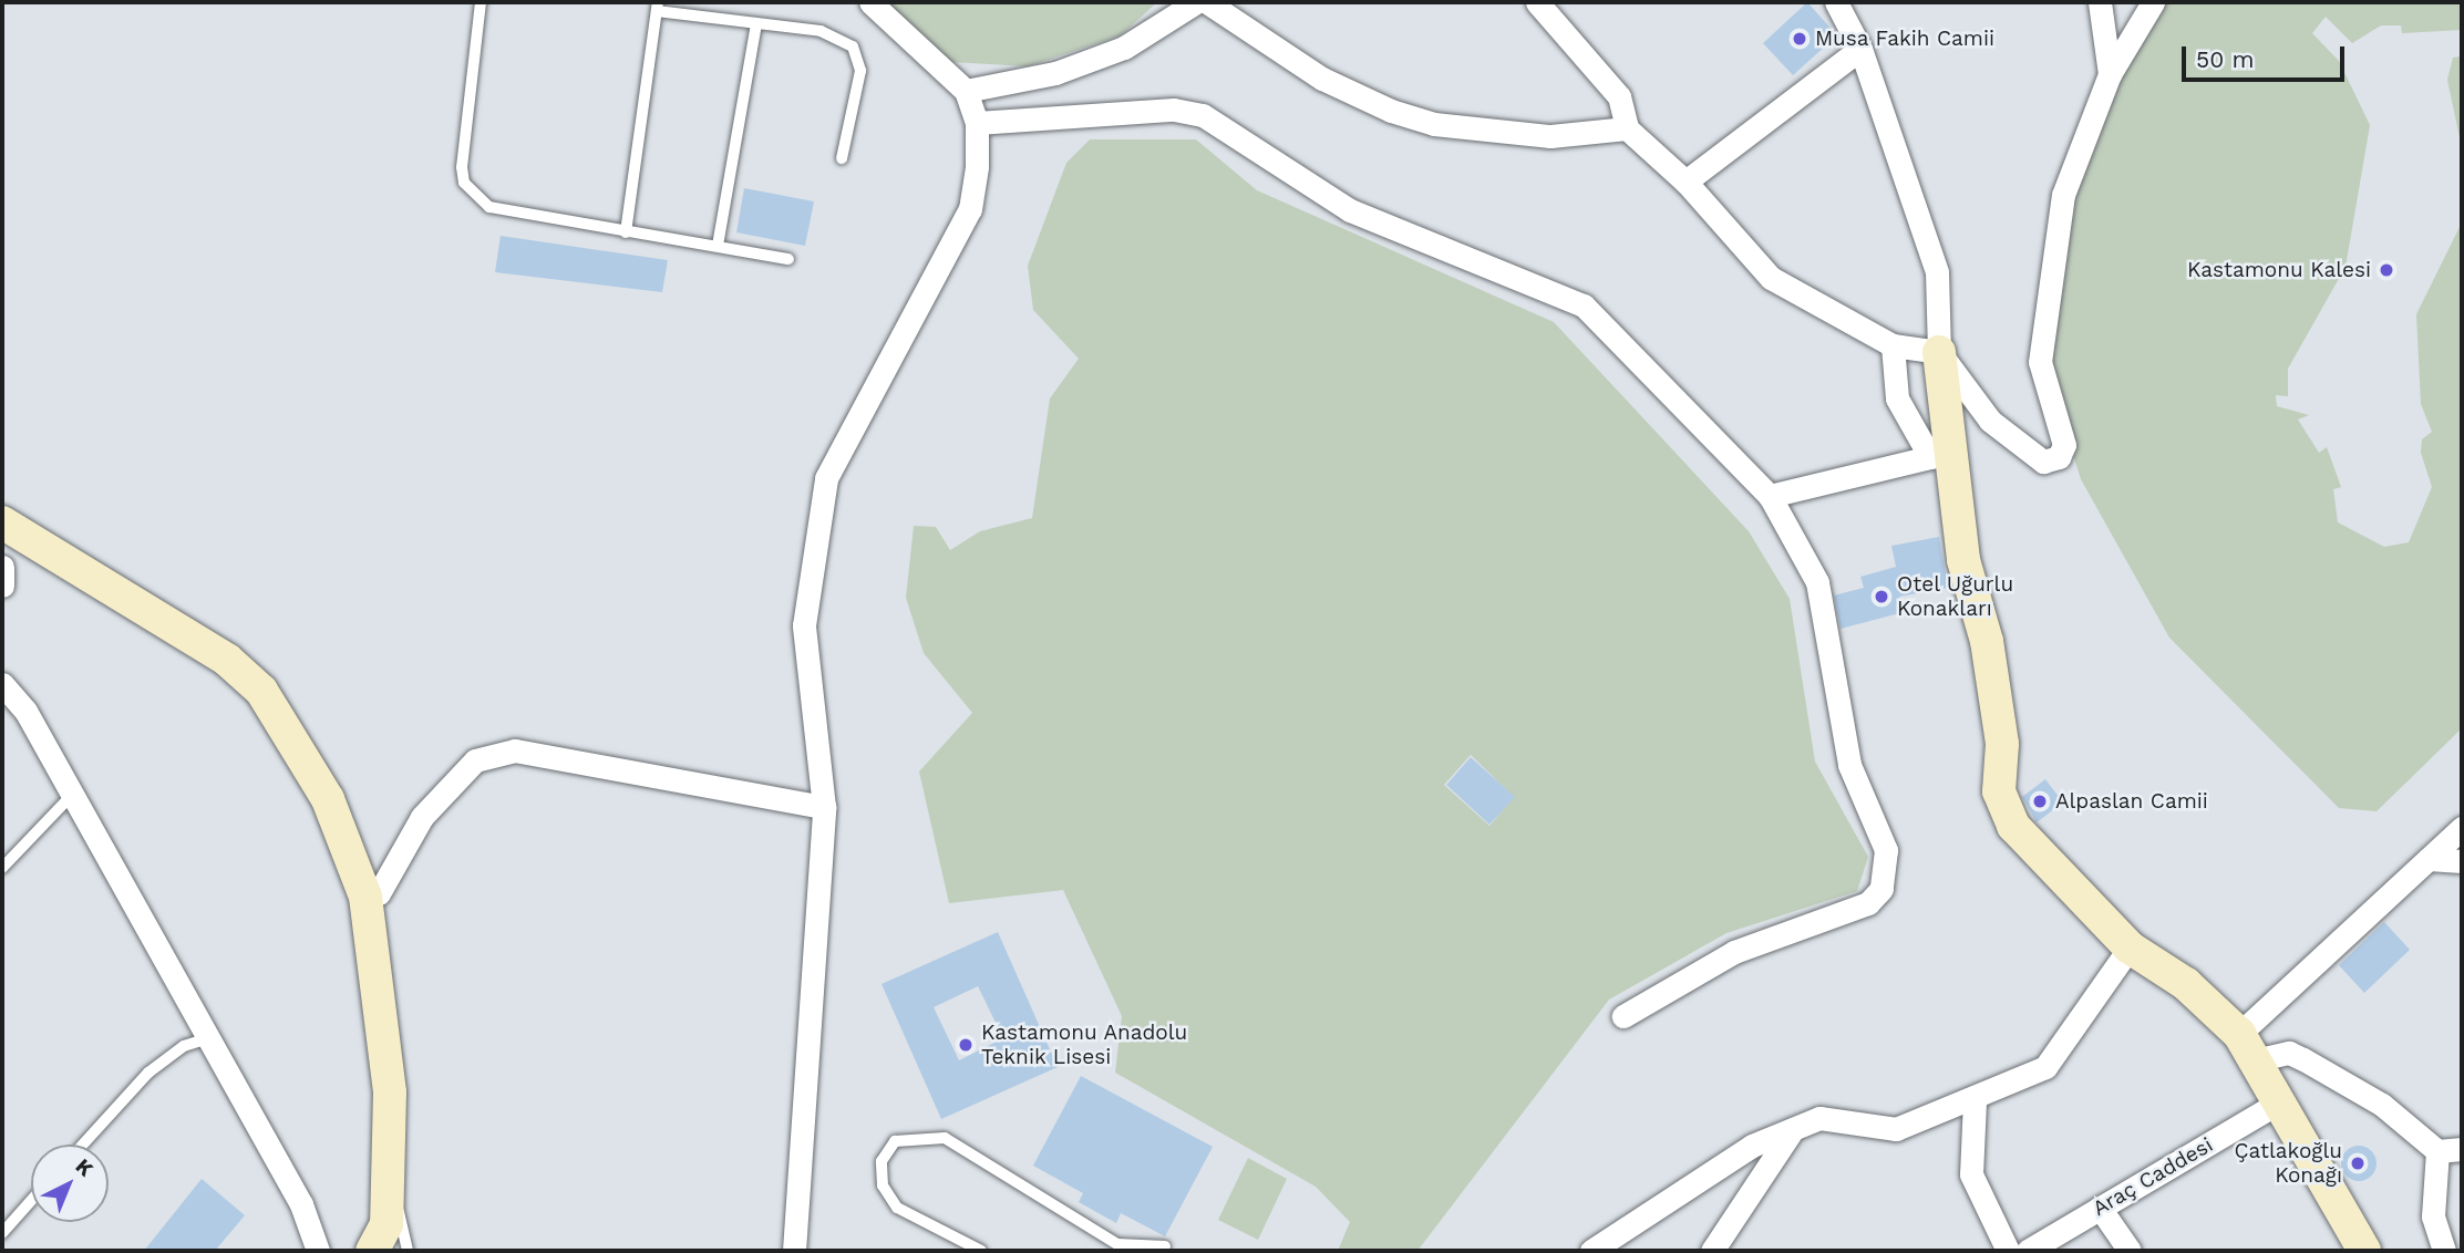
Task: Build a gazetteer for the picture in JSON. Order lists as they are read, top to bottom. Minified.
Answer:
{"streets":{"street":["Araç Caddesi"]},"places":["Musa Fakih Camii","Kastamonu Kalesi","Otel Uğurlu Konakları","Alpaslan Camii","Kastamonu Anadolu Teknik Lisesi","Çatlakoğlu Konağı"],"scale_bar":"50 m","north":"top right"}
